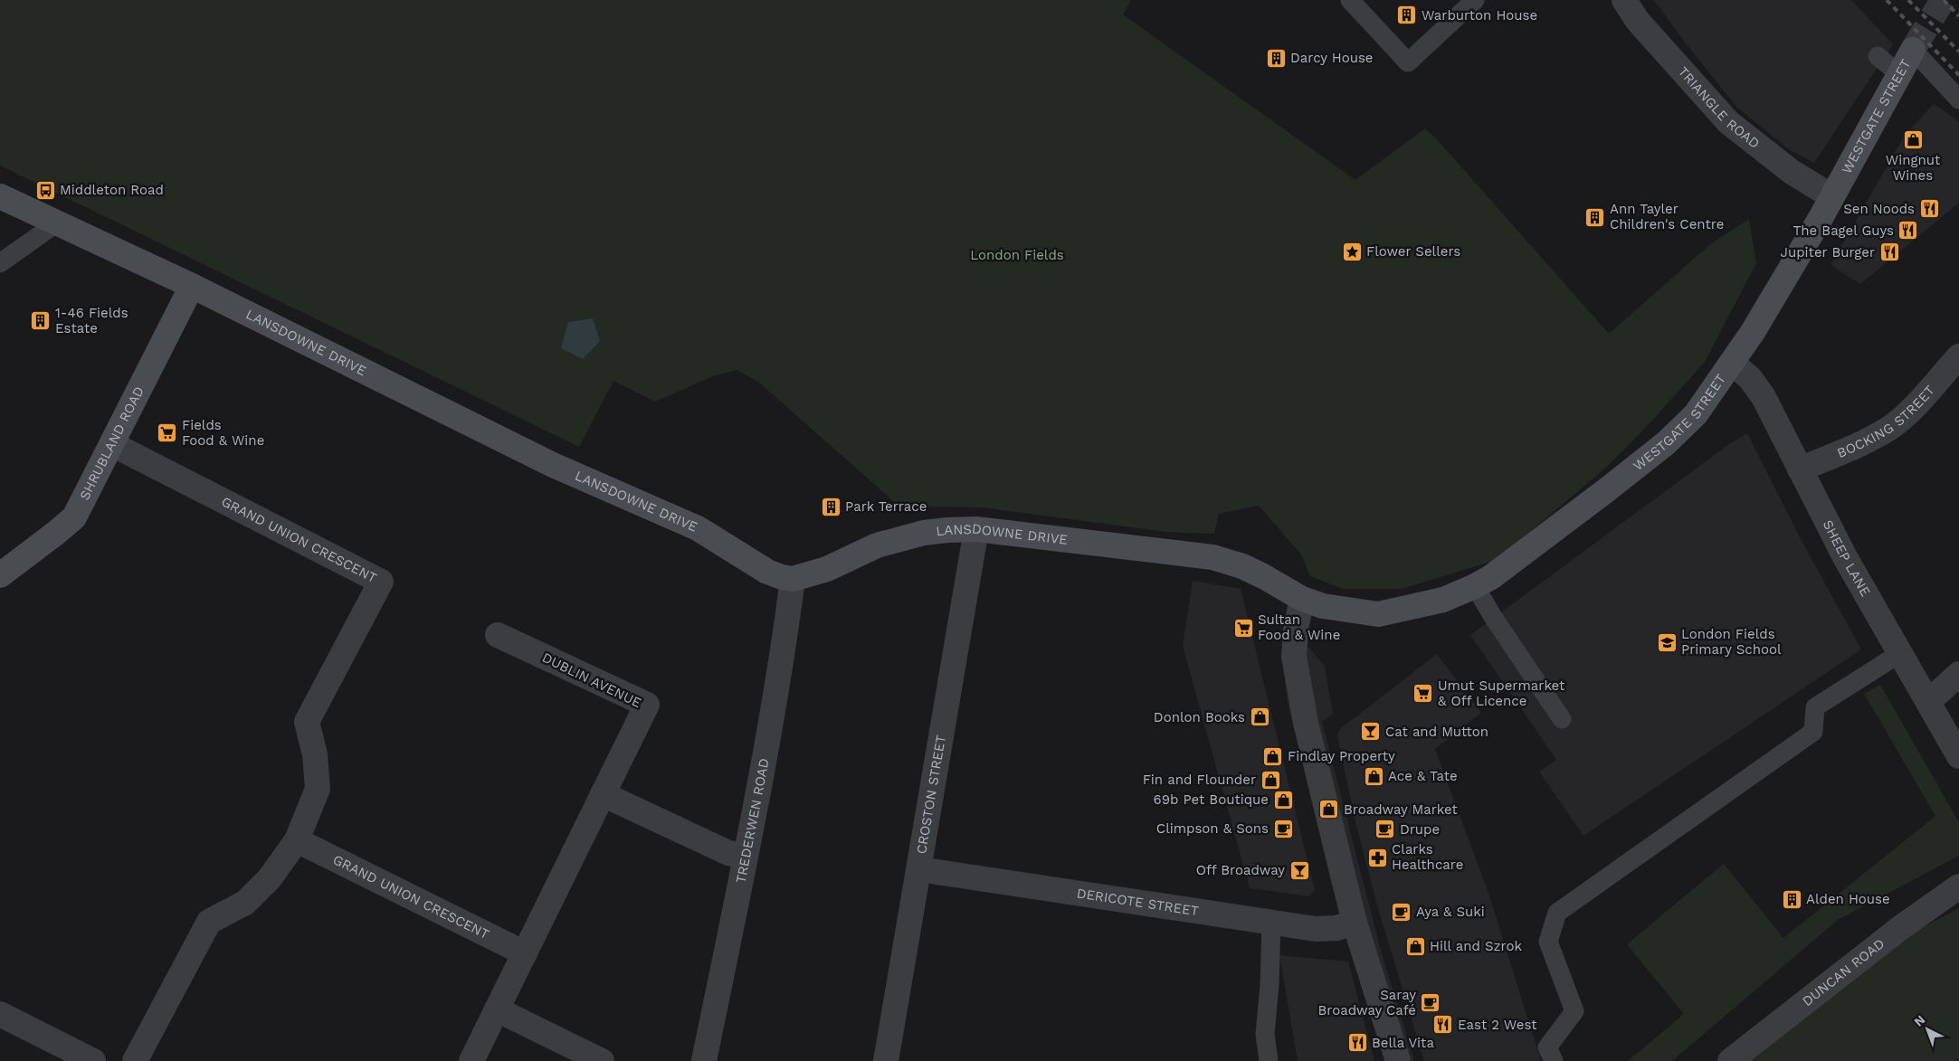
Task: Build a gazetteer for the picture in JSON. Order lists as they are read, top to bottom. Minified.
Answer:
{"streets":{"street":["TRIANGLE ROAD","WESTGATE STREET","LANSDOWNE DRIVE","BOCKING STREET","SHRUBLAND ROAD","GRAND UNION CRESCENT","SHEEP LANE","DUBLIN AVENUE","CROSTON STREET","TREDERWEN ROAD","DERICOTE STREET","DUNCAN ROAD"]},"crossings":[["TRIANGLE ROAD","WESTGATE STREET"],["WESTGATE STREET","LANSDOWNE DRIVE"],["WESTGATE STREET","SHEEP LANE"],["LANSDOWNE DRIVE","SHRUBLAND ROAD"],["LANSDOWNE DRIVE","CROSTON STREET"],["LANSDOWNE DRIVE","TREDERWEN ROAD"],["BOCKING STREET","SHEEP LANE"],["SHRUBLAND ROAD","GRAND UNION CRESCENT"],["GRAND UNION CRESCENT","DUBLIN AVENUE"],["CROSTON STREET","DERICOTE STREET"]],"parks":["London Fields"],"places":{"building":["Warburton House","Darcy House","Ann Tayler Children's Centre","1-46 Fields Estate","Park Terrace","Alden House"],"shop":["Wingnut Wines","Donlon Books","Findlay Property","Ace & Tate","Fin and Flounder","69b Pet Boutique","Broadway Market","Hill and Szrok"],"bus stop":["Middleton Road"],"restaurant":["Sen Noods","The Bagel Guys","Jupiter Burger","East 2 West","Bella Vita"],"place":["Flower Sellers"],"supermarket":["Fields Food & Wine","Sultan Food & Wine","Umut Supermarket & Off Licence"],"school or university":["London Fields Primary School"],"bar":["Cat and Mutton","Off Broadway"],"cafe":["Climpson & Sons","Drupe","Aya & Suki","Saray Broadway Café"],"pharmacy":["Clarks Healthcare"]},"north":"top left"}
